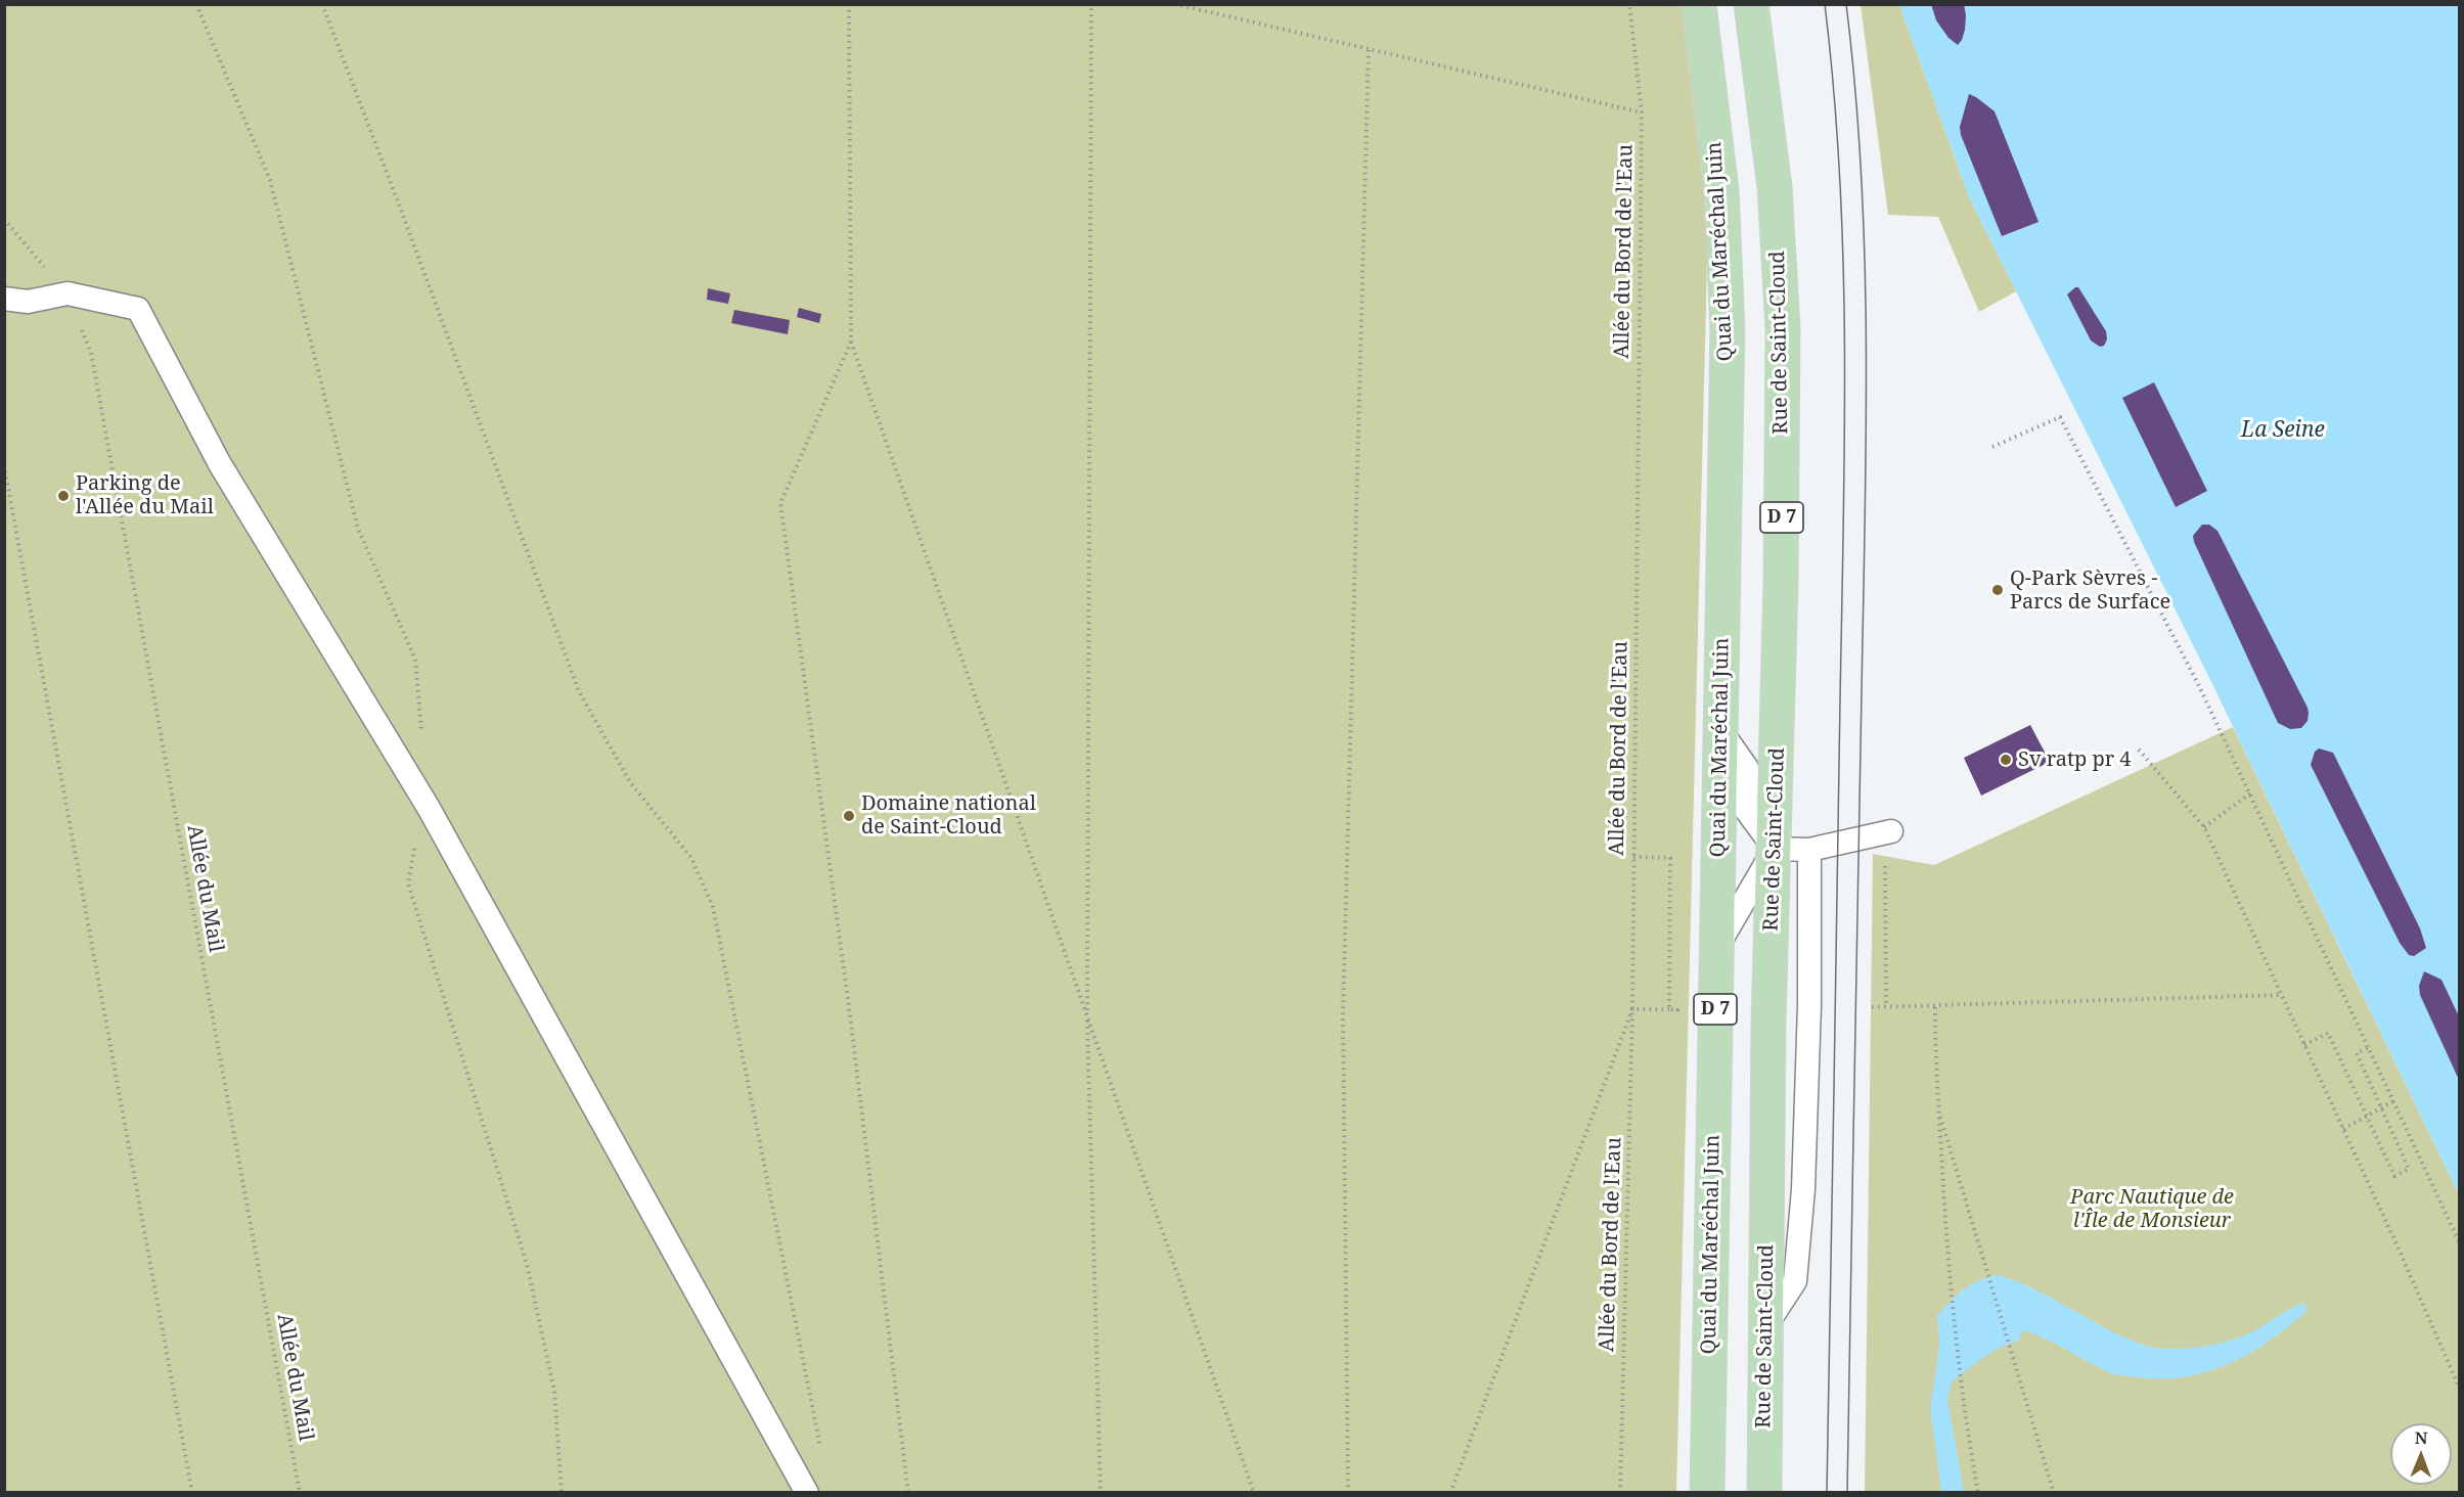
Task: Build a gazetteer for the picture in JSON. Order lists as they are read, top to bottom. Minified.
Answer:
{"streets":{"main road":["Quai du Maréchal Juin","Rue de Saint-Cloud","D 7"],"path":["Allée du Bord de l'Eau","Allée du Mail"]},"water":["La Seine"],"parks":["Parc Nautique de l'Île de Monsieur"],"places":["Parking de l'Allée du Mail","Q-Park Sèvres - Parcs de Surface","Sv ratp pr 4","Domaine national de Saint-Cloud"],"north":"top"}
